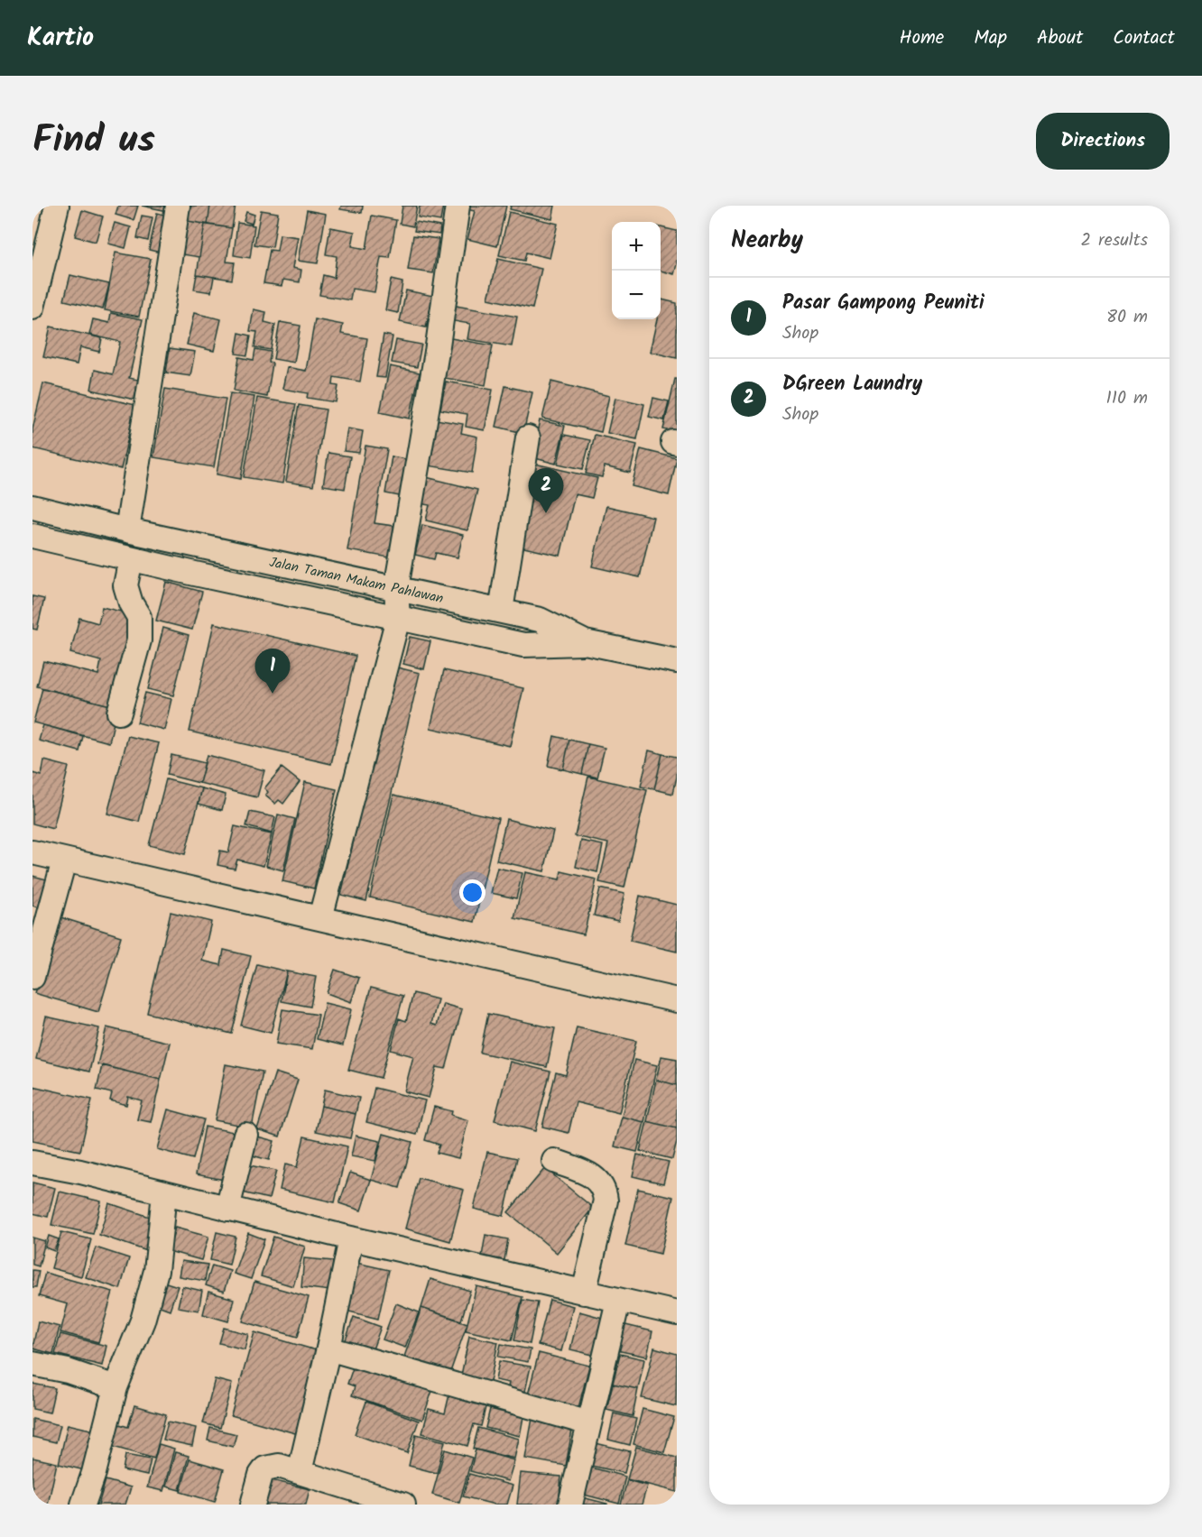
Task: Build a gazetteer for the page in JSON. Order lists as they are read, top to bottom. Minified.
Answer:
{"streets":{"street":["Jalan Taman Makam Pahlawan"]},"page":{"header":"Kartio","nav":["Home","Map","About","Contact"],"title":"Find us","buttons":"Directions","heading":["Nearby","2 results"],"map_buttons":["+","−"],"list":[{"mark":"1","name":"Pasar Gampong Peuniti","note":"Shop","value":"80 m"},{"mark":"2","name":"DGreen Laundry","note":"Shop","value":"110 m"}],"pins":["2","1"]}}
